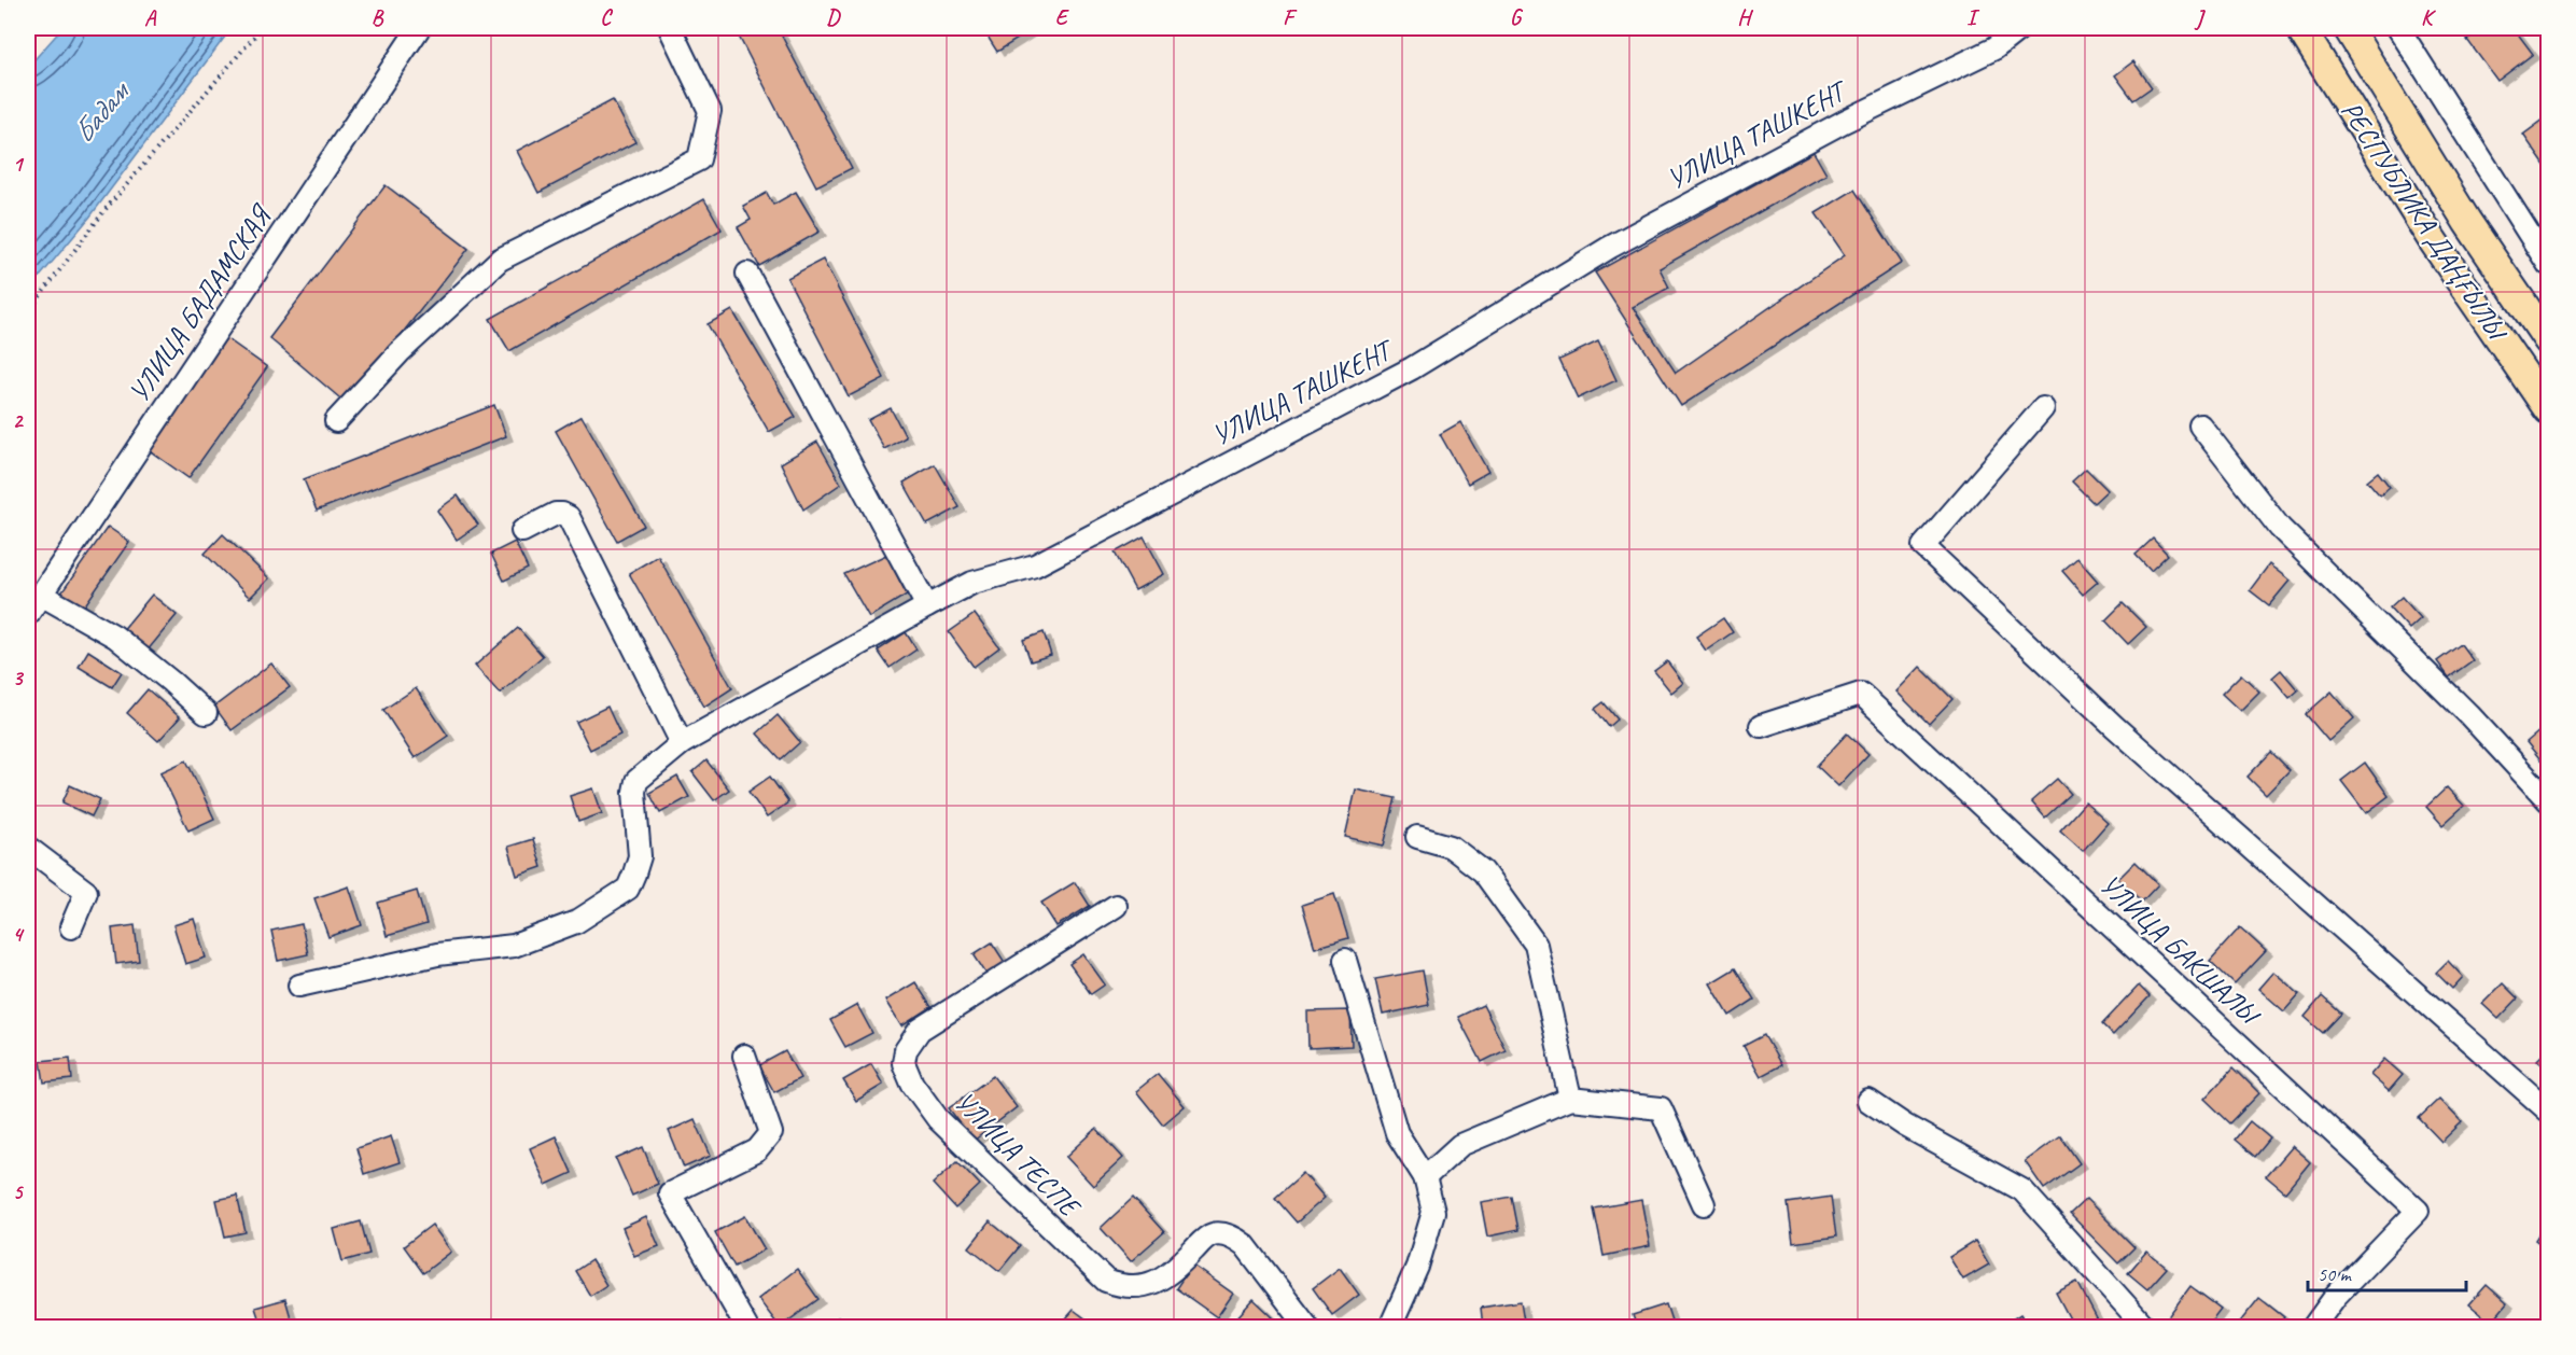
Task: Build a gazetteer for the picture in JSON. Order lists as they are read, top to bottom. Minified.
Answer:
{"streets":{"main road":["РЕСПУБЛИКА ДАҢҒЫЛЫ"],"street":["УЛИЦА ТАШКЕНТ","УЛИЦА БАДАМСКАЯ","УЛИЦА БАКШАЛЫ","УЛИЦА ТЕСПЕ"]},"water":["Бадам"],"scale_bar":"50 m","grid":{"columns":["A","B","C","D","E","F","G","H","I","J","K"],"rows":["1","2","3","4","5"]}}
